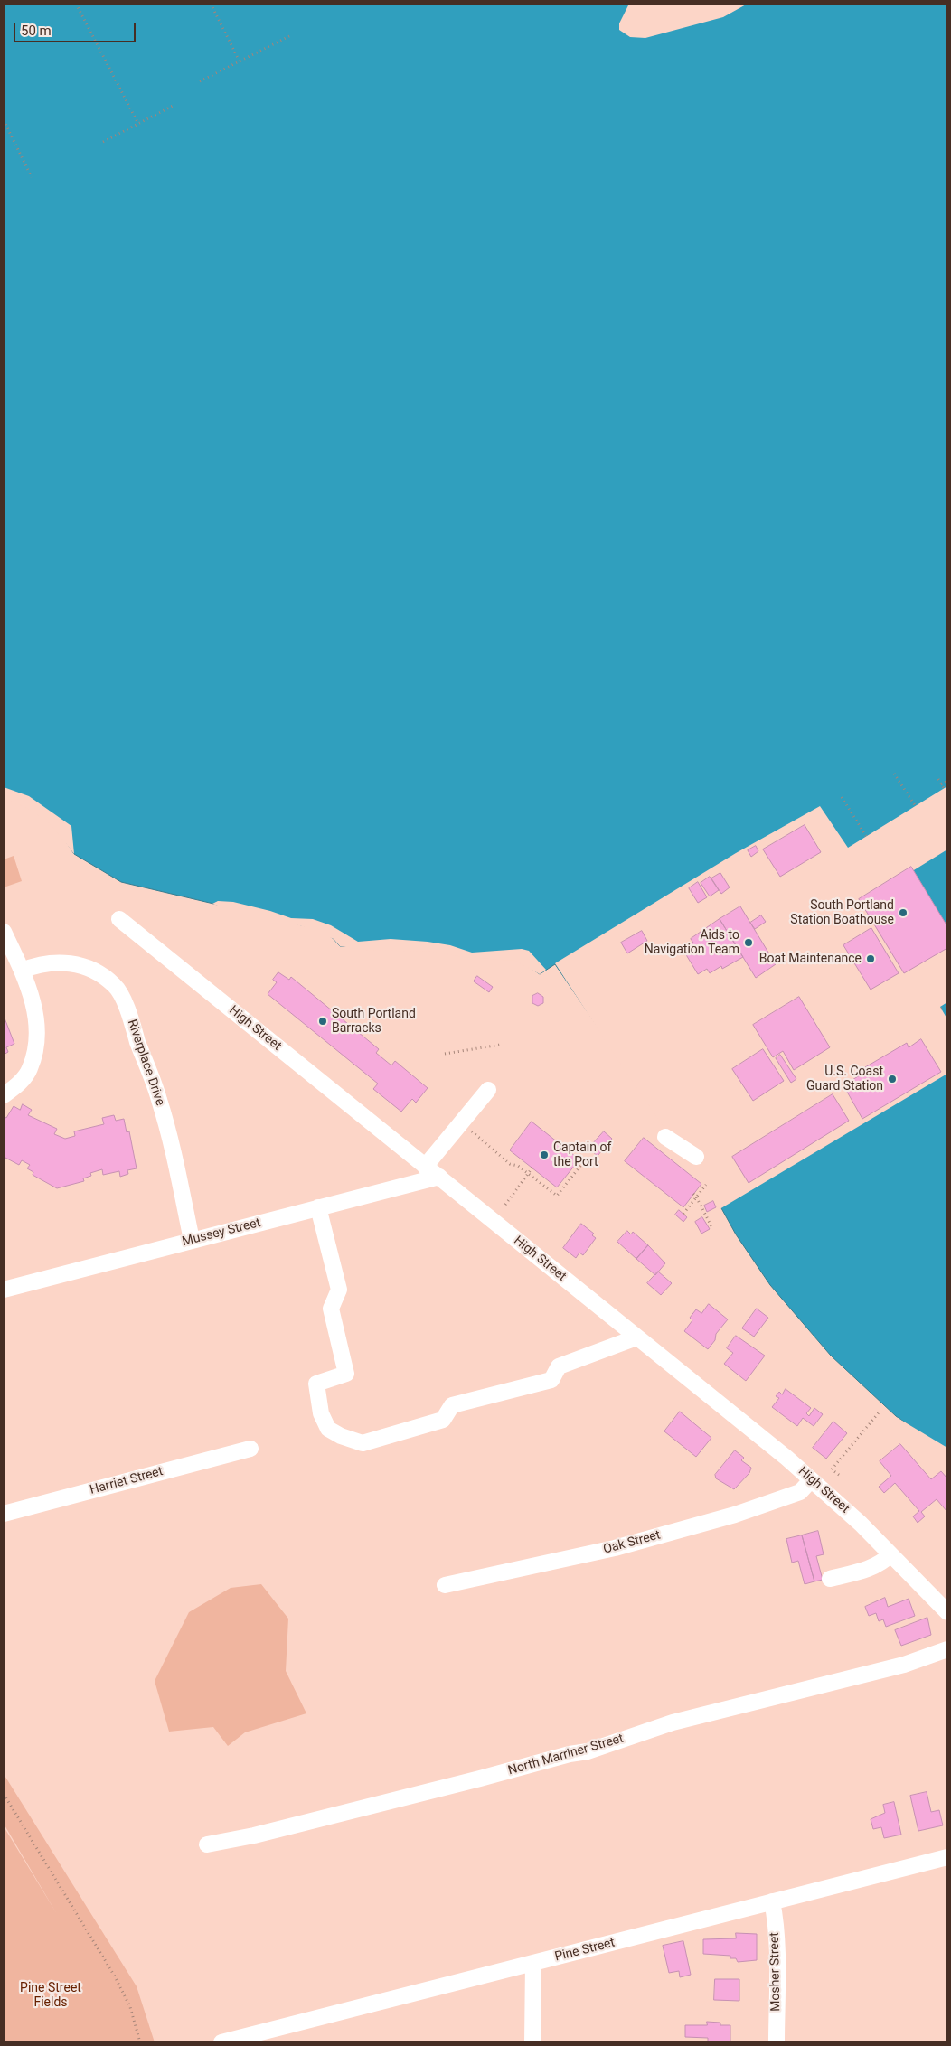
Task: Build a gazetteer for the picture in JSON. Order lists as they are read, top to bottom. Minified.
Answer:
{"streets":{"street":["High Street","Riverplace Drive","Mussey Street","Harriet Street","Oak Street","North Marriner Street","Pine Street","Mosher Street"]},"crossings":[["High Street","Mussey Street"],["High Street","Oak Street"],["Riverplace Drive","Mussey Street"],["Pine Street","Mosher Street"]],"parks":["Pine Street Fields"],"places":["South Portland Station Boathouse","Aids to Navigation Team","Boat Maintenance","South Portland Barracks","U.S. Coast Guard Station","Captain of the Port"],"scale_bar":"50 m"}
